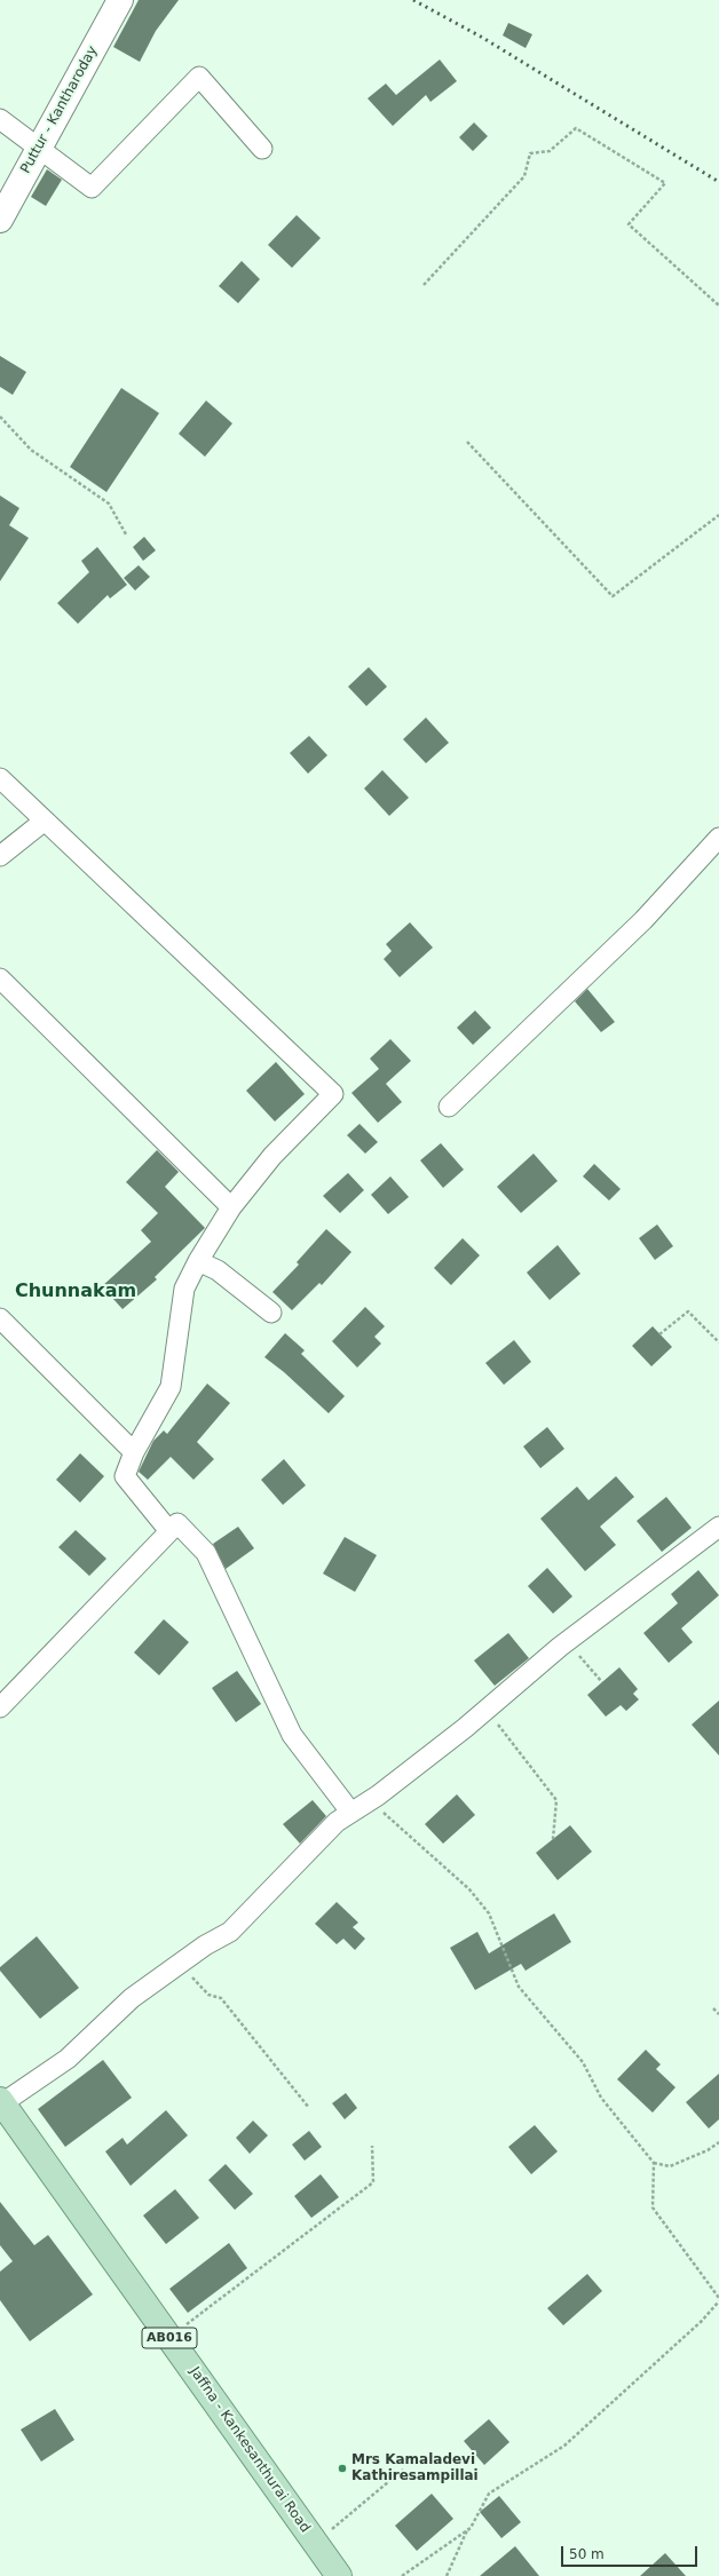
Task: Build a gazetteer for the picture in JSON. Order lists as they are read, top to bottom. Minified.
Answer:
{"streets":{"main road":["Puttur - Kantharoday","AB016","Jaffna - Kankesanthurai Road"]},"districts":["Chunnakam"],"places":["Mrs Kamaladevi Kathiresampillai"],"scale_bar":"50 m"}
